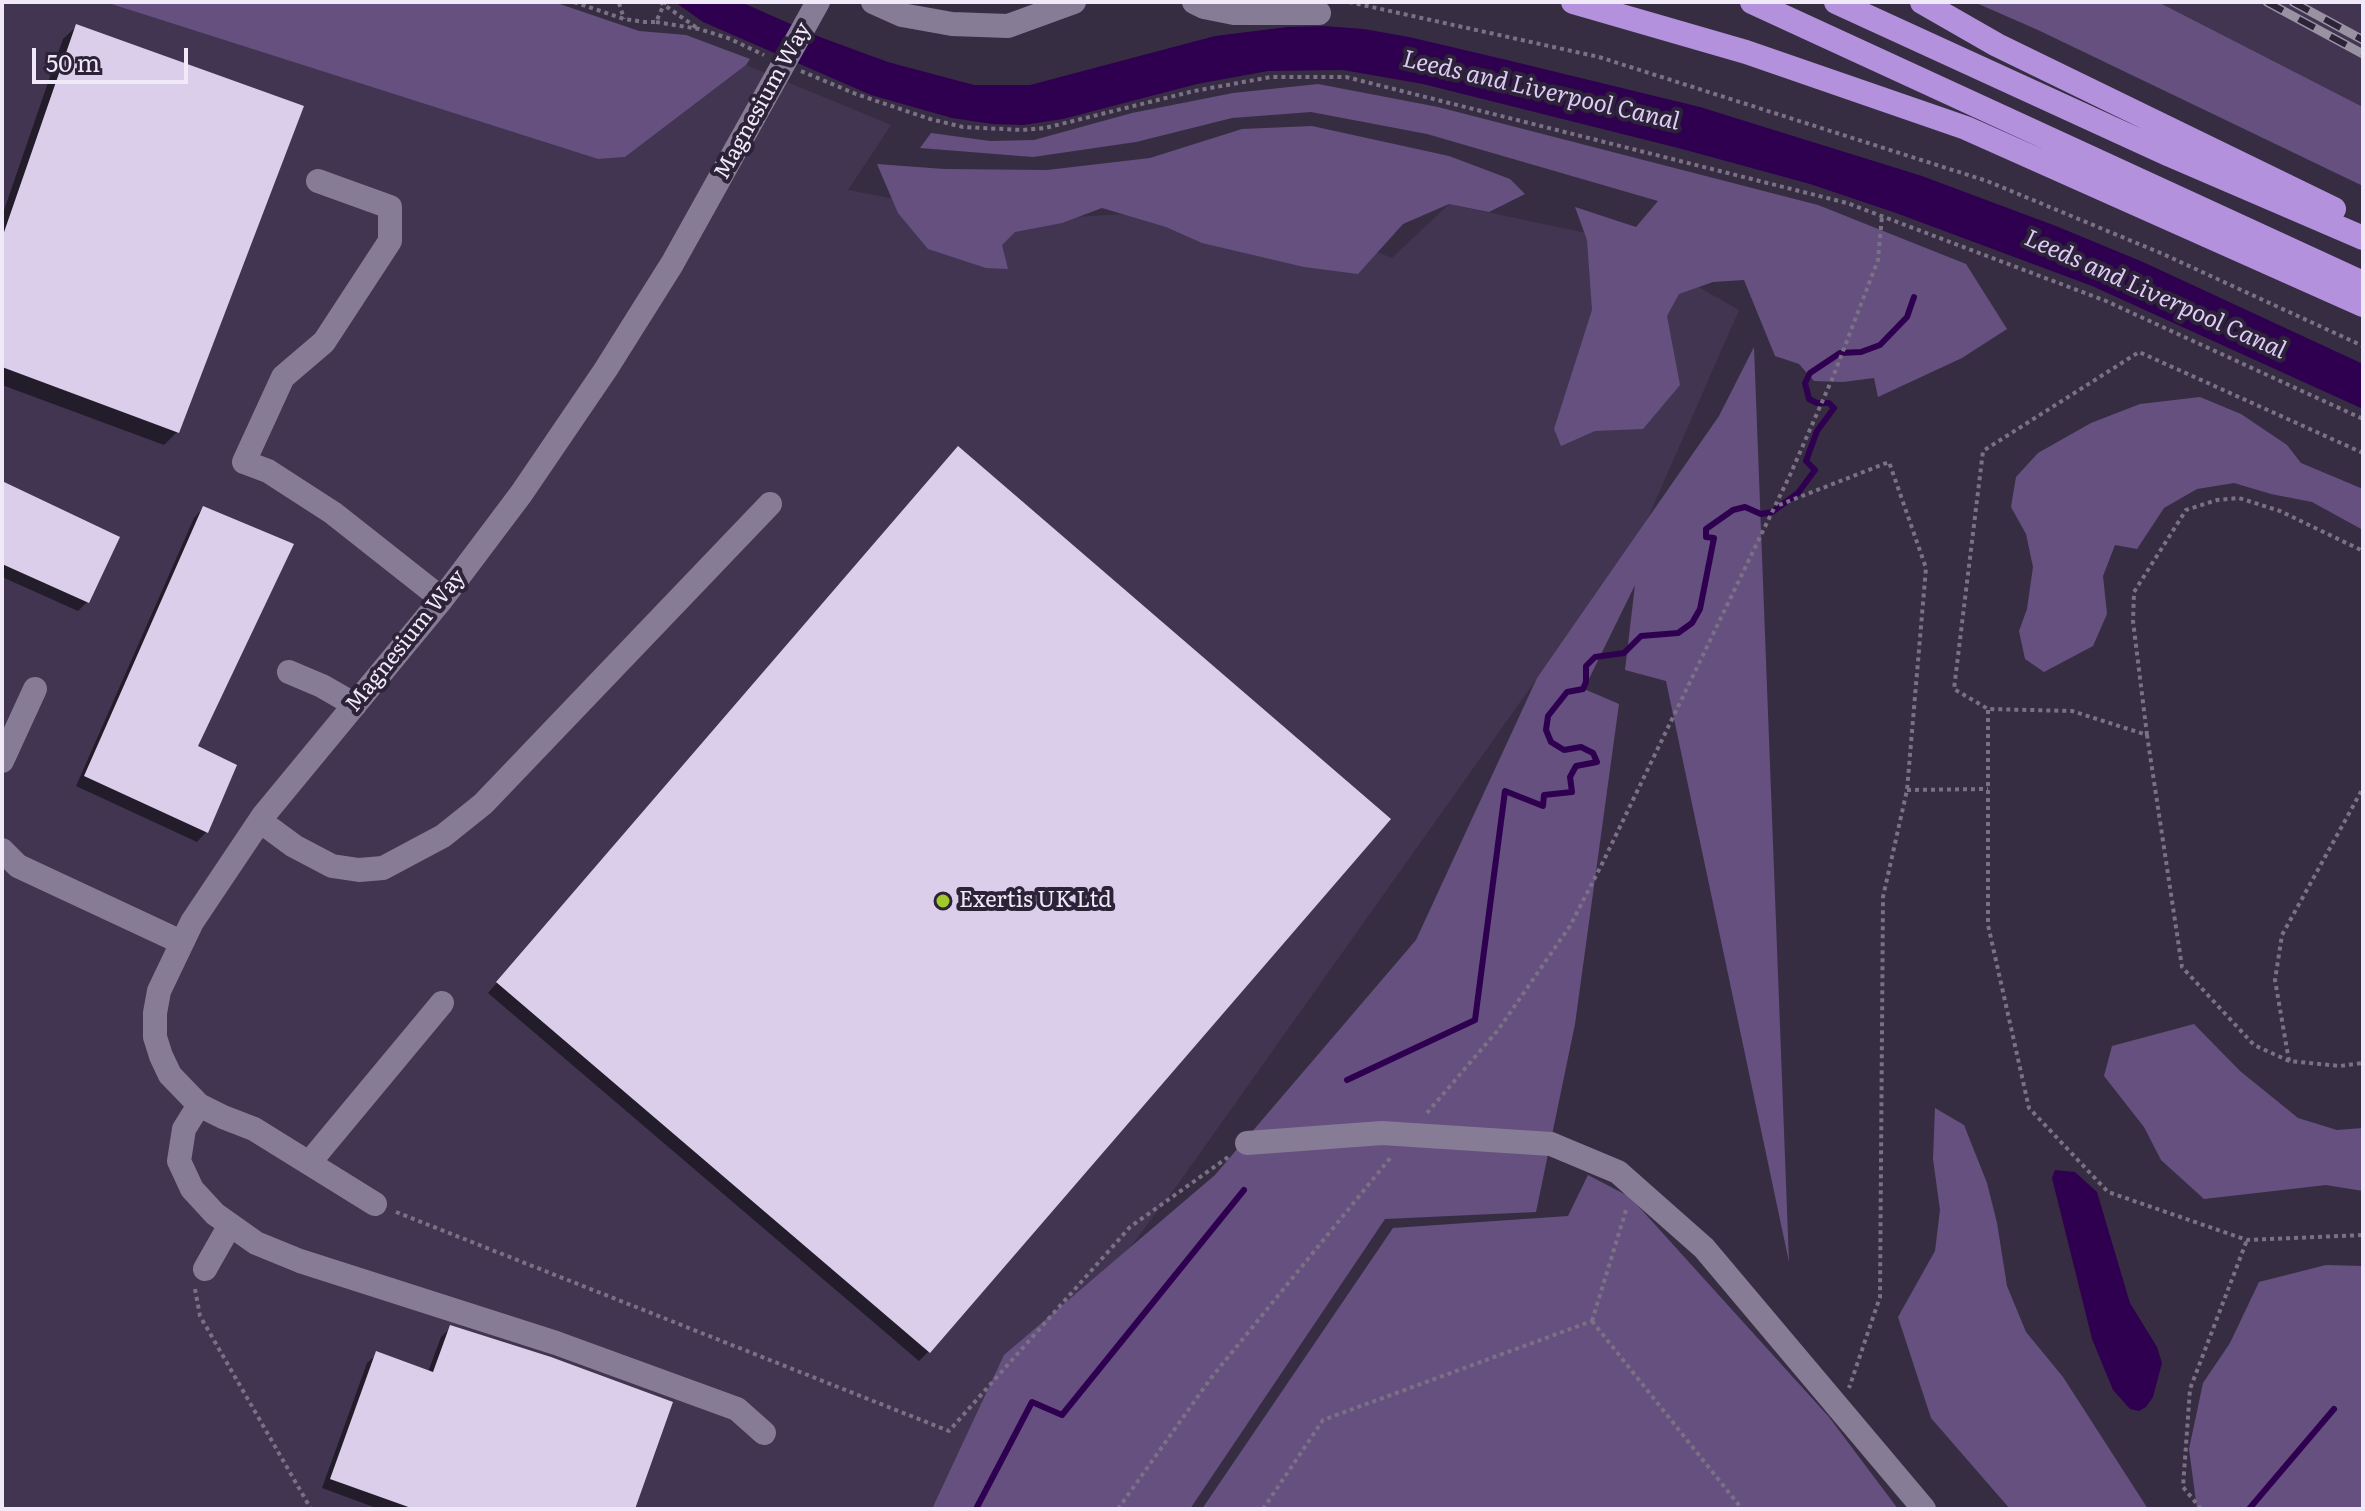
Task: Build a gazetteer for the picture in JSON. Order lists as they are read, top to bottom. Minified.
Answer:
{"streets":{"street":["Magnesium Way"]},"water":["Leeds and Liverpool Canal"],"places":["Exertis UK Ltd"],"scale_bar":"50 m"}
